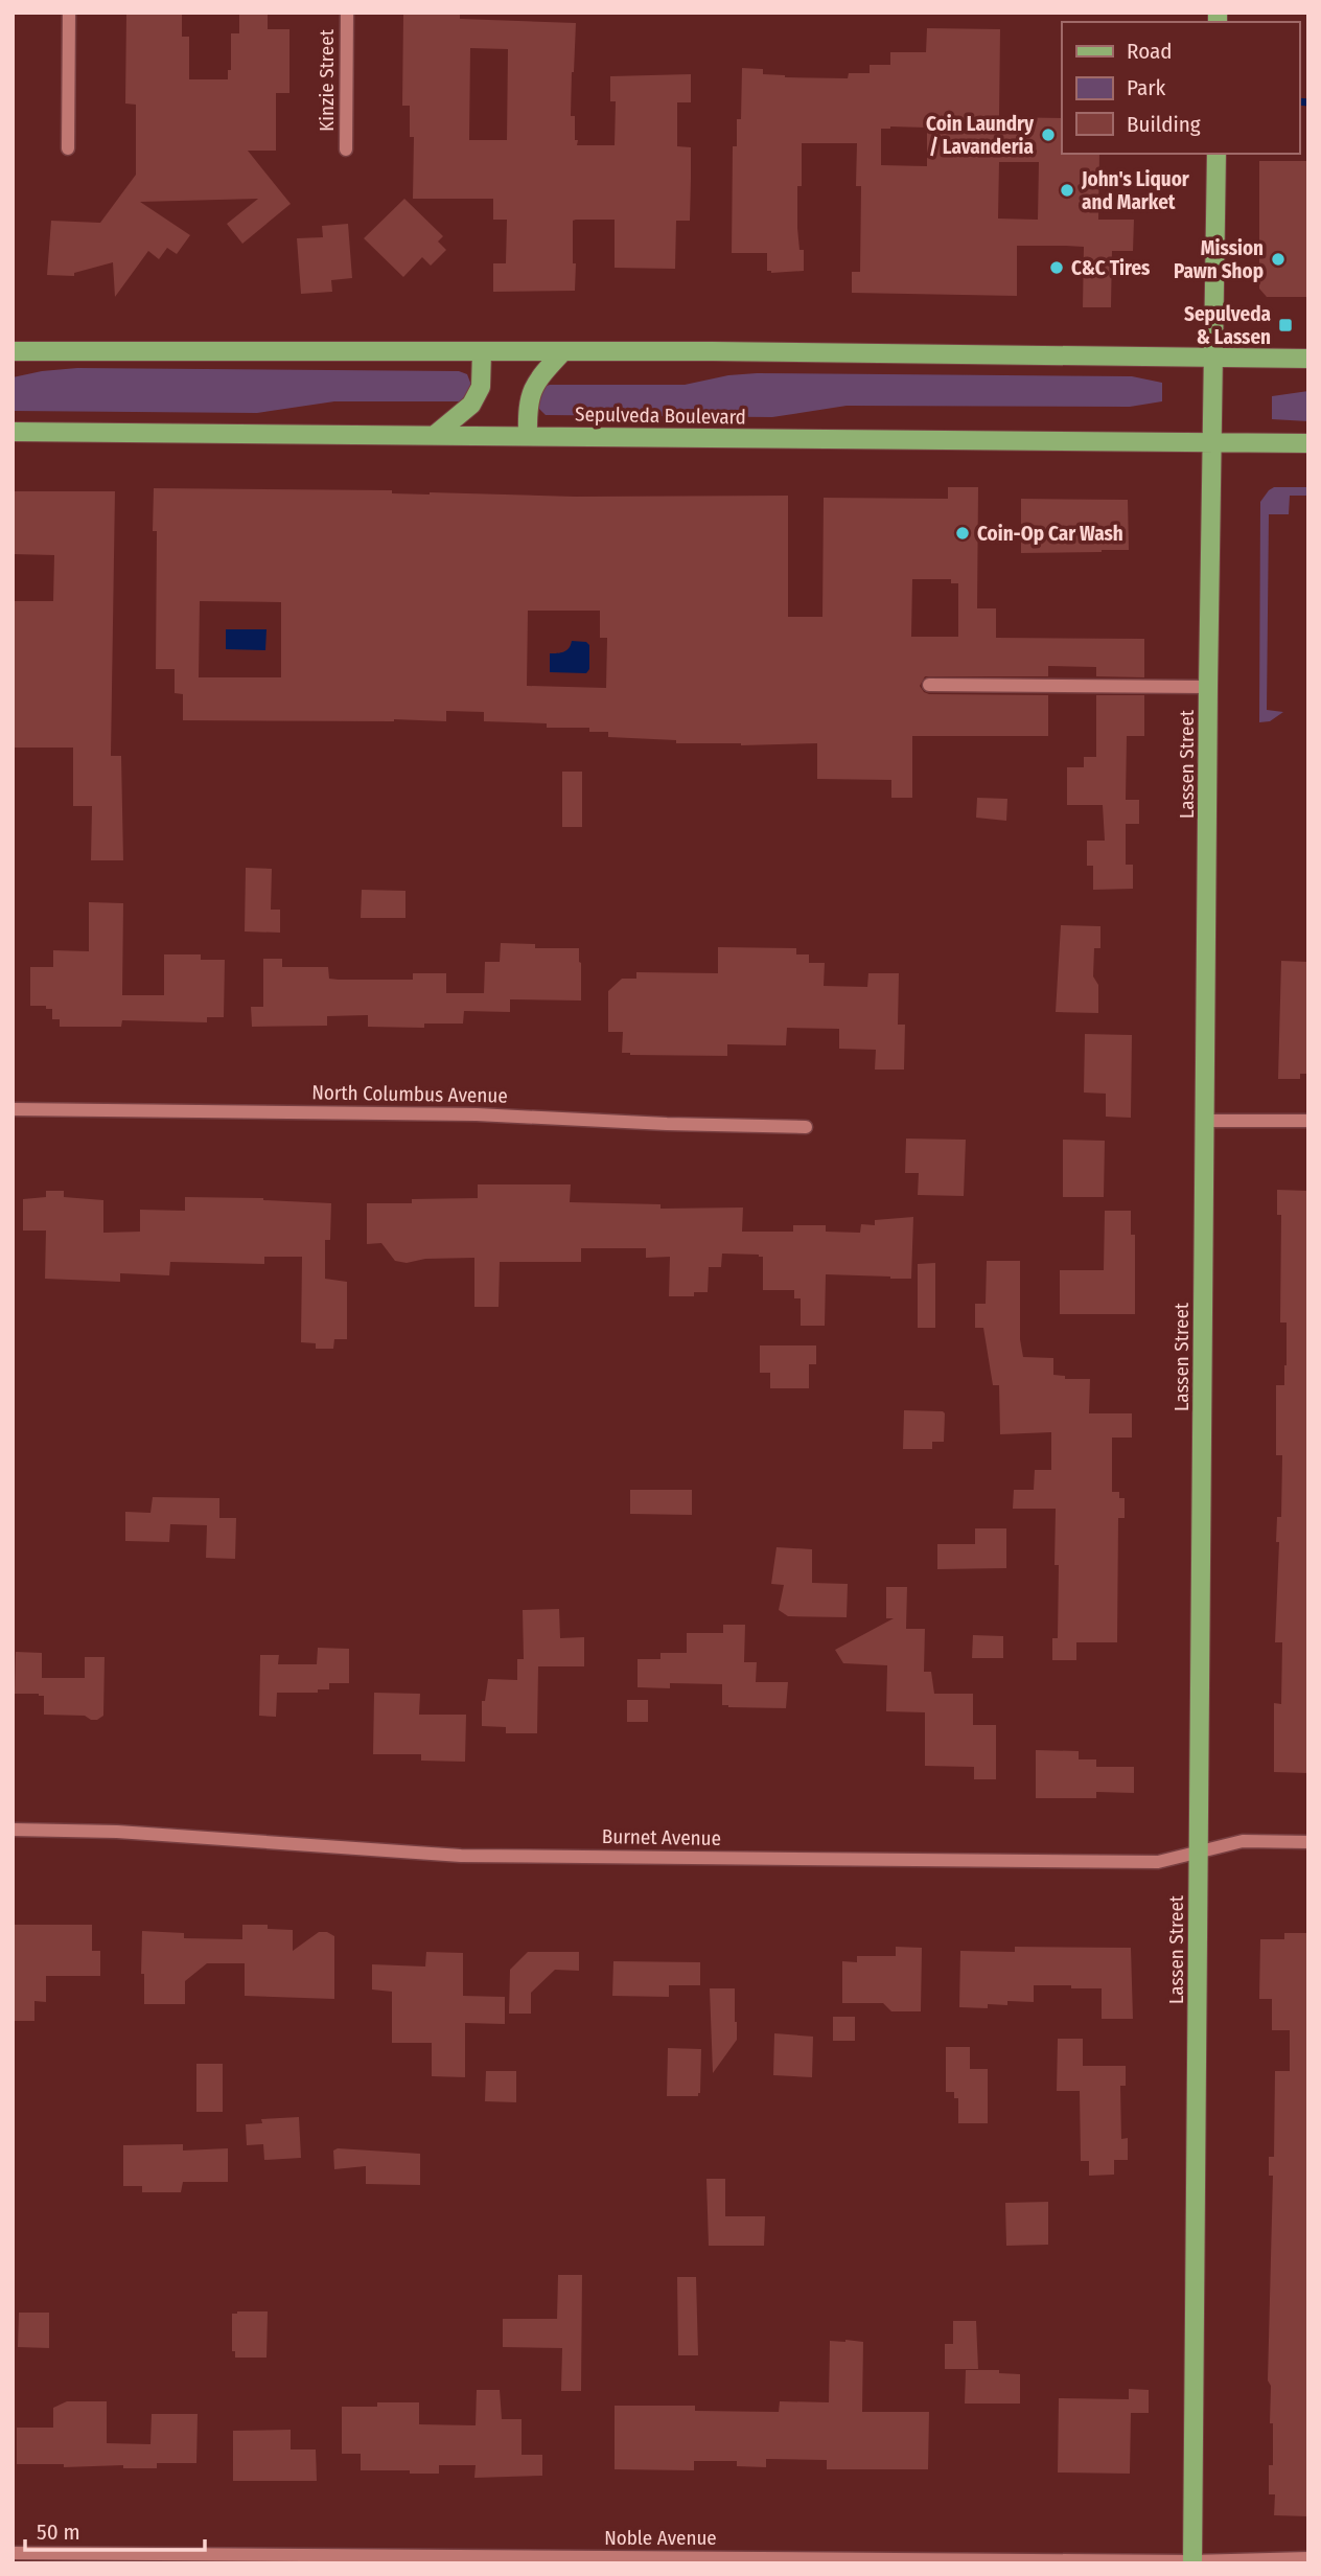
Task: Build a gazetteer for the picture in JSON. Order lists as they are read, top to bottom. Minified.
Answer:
{"streets":{"main road":["Sepulveda Boulevard","Lassen Street"],"street":["Kinzie Street","North Columbus Avenue","Burnet Avenue","Noble Avenue"]},"crossings":[["Sepulveda Boulevard","Lassen Street"],["Lassen Street","Burnet Avenue"],["Lassen Street","Noble Avenue"]],"places":{"other":["Coin Laundry / Lavanderia","John's Liquor and Market","Mission Pawn Shop","C&C Tires","Coin-Op Car Wash"],"transit":["Sepulveda & Lassen"]},"legend":["Road","Park","Building"],"scale_bar":"50 m"}
